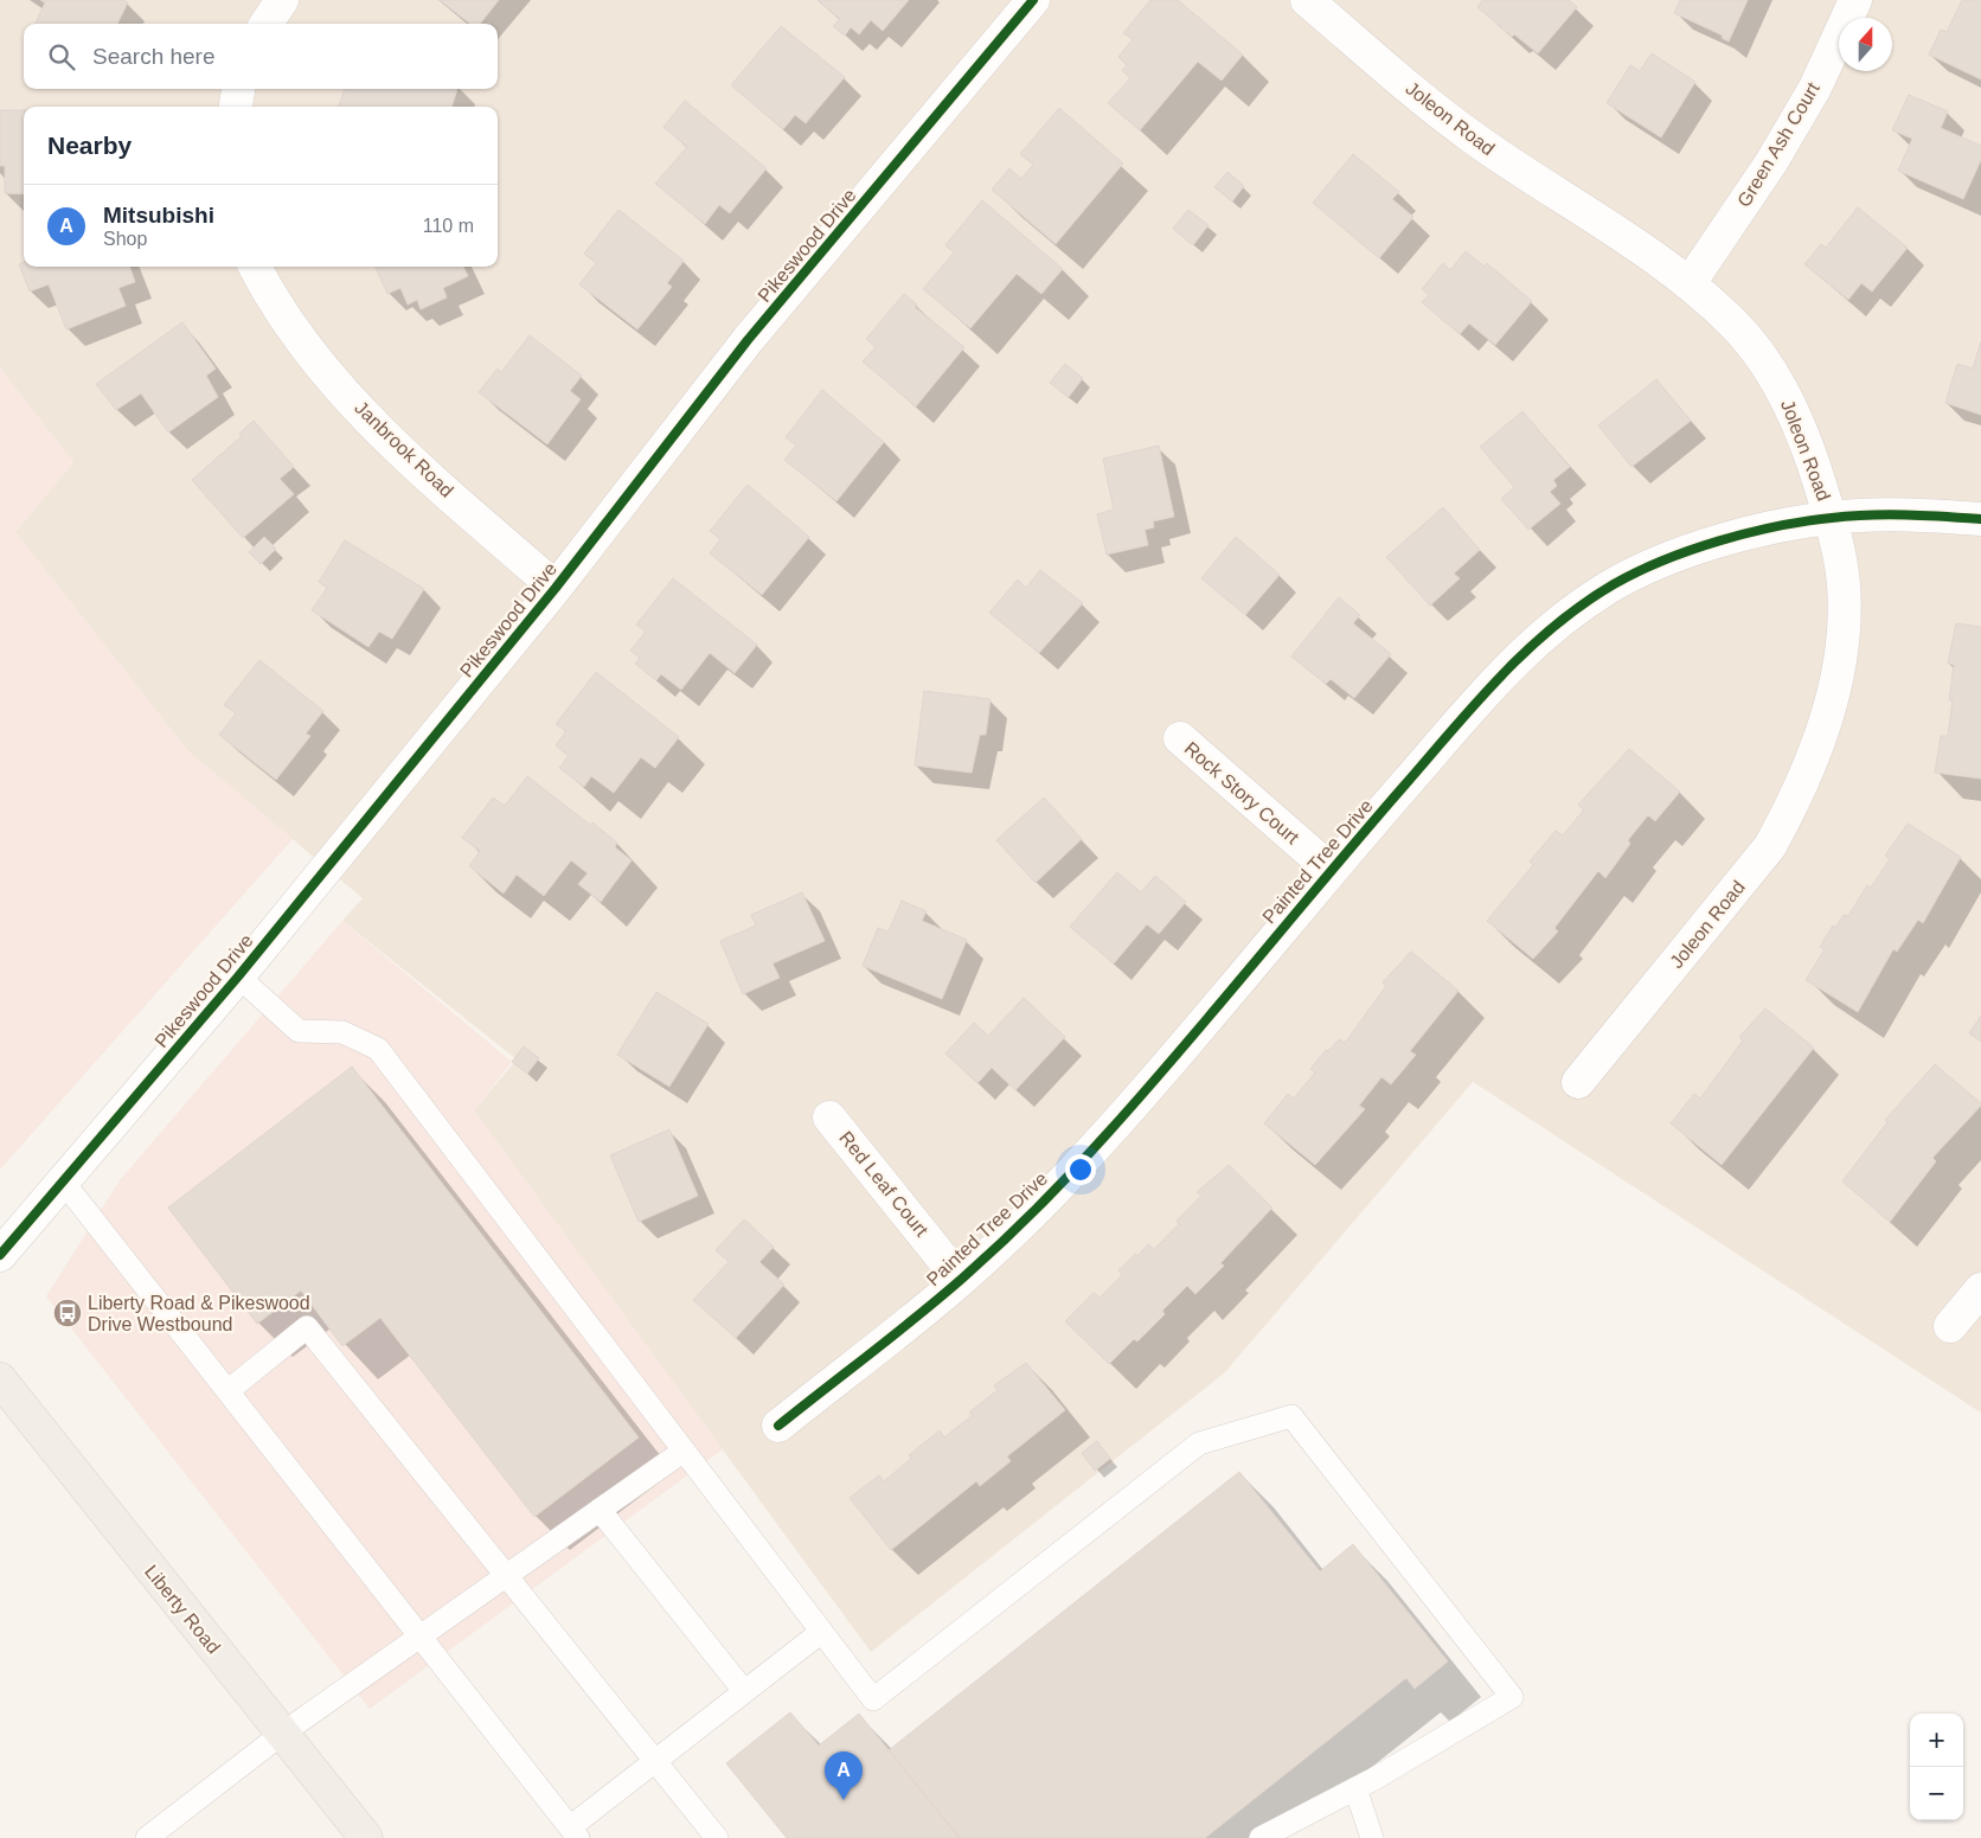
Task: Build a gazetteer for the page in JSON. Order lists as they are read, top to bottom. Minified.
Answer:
{"streets":{"main road":["Liberty Road"],"street":["Joleon Road","Green Ash Court","Pikeswood Drive","Janbrook Road","Rock Story Court","Painted Tree Drive","Red Leaf Court"]},"crossings":[["Joleon Road","Green Ash Court"],["Joleon Road","Painted Tree Drive"],["Pikeswood Drive","Janbrook Road"],["Rock Story Court","Painted Tree Drive"],["Painted Tree Drive","Red Leaf Court"]],"places":{"bus stop":["Liberty Road & Pikeswood Drive Westbound"]},"north":"top","page":{"search":"Search here","heading":"Nearby","list":[{"mark":"A","name":"Mitsubishi","note":"Shop","value":"110 m"}],"map_buttons":["+","−"],"pins":"A"}}
